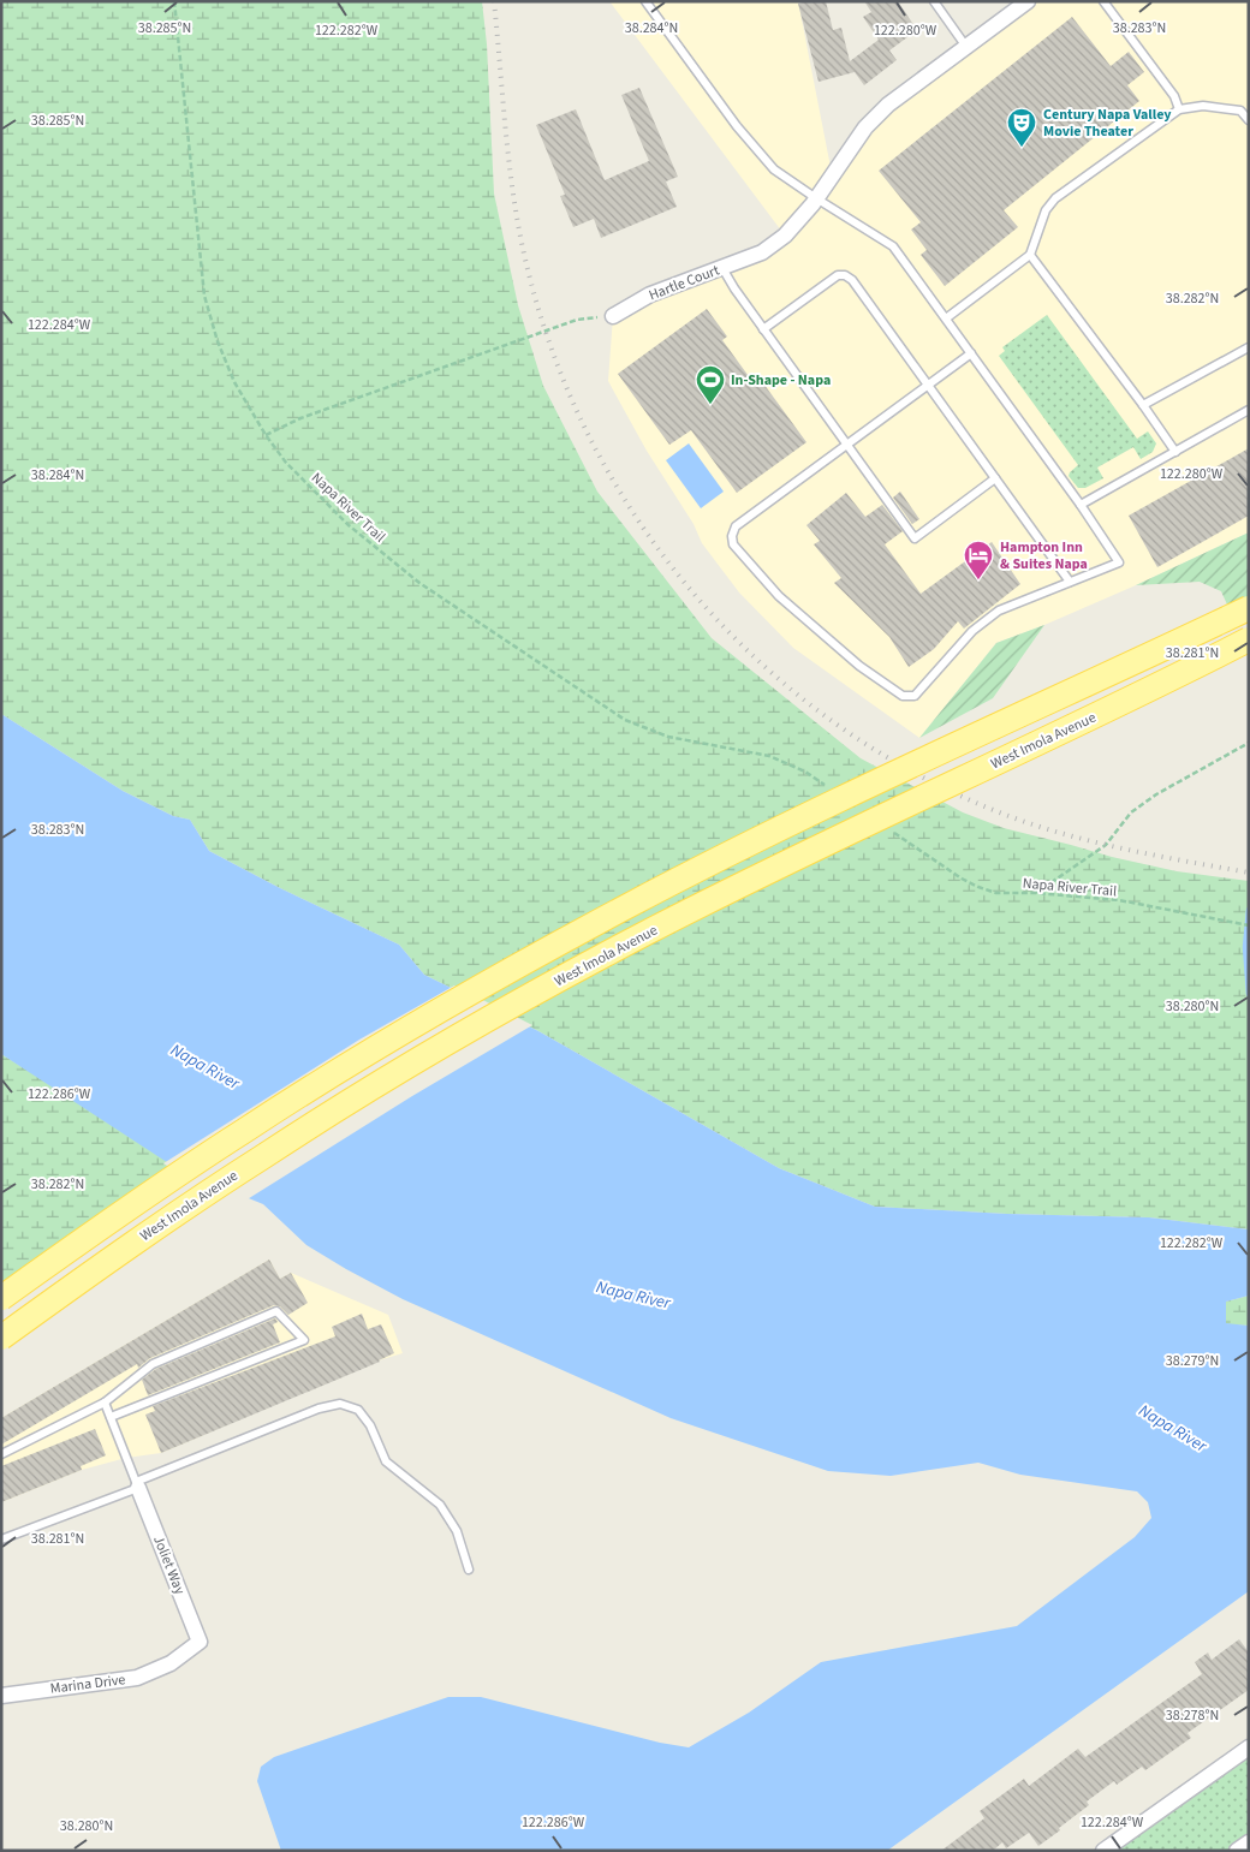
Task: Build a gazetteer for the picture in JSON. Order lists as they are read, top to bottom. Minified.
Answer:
{"streets":{"main road":["West Imola Avenue"],"street":["Hartle Court","Joliet Way","Marina Drive"],"path":["Napa River Trail"]},"crossings":[["Joliet Way","Marina Drive"]],"water":["Napa River"],"places":{"theatre":["Century Napa Valley Movie Theater"],"sports":["In-Shape - Napa"],"hotel":["Hampton Inn & Suites Napa"]},"coordinates":["38.285°N","38.284°N","38.283°N","122.282°W","122.280°W","38.282°N","122.284°W","38.281°N","38.280°N","122.286°W","38.279°N","38.278°N"]}
